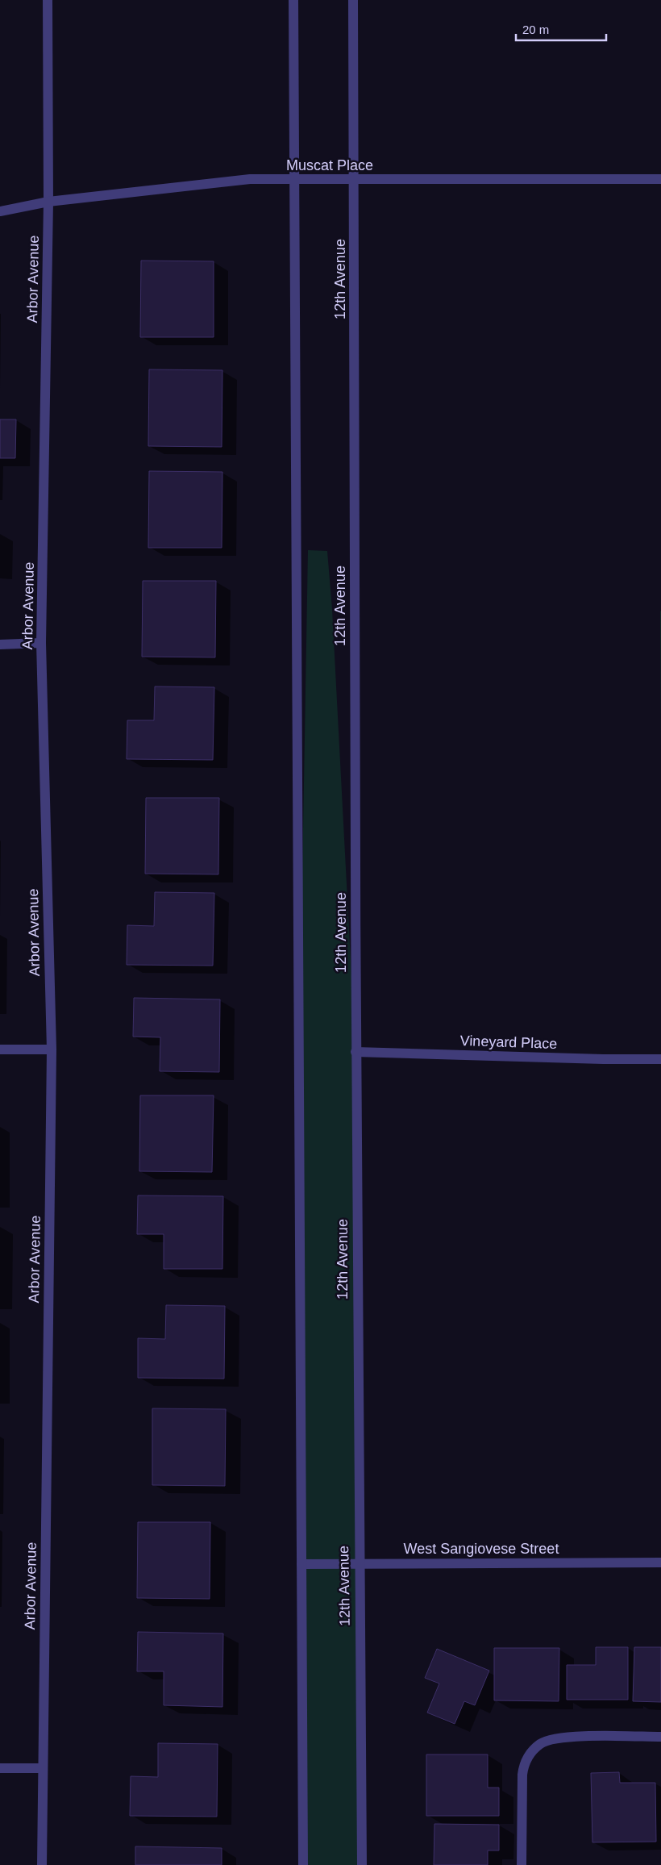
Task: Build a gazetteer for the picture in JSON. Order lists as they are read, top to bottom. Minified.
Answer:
{"streets":{"street":["Muscat Place","Arbor Avenue","12th Avenue","Vineyard Place","West Sangiovese Street"]},"crossings":[["Muscat Place","Arbor Avenue"],["Muscat Place","12th Avenue"],["12th Avenue","Vineyard Place"],["12th Avenue","West Sangiovese Street"]],"scale_bar":"20 m"}
